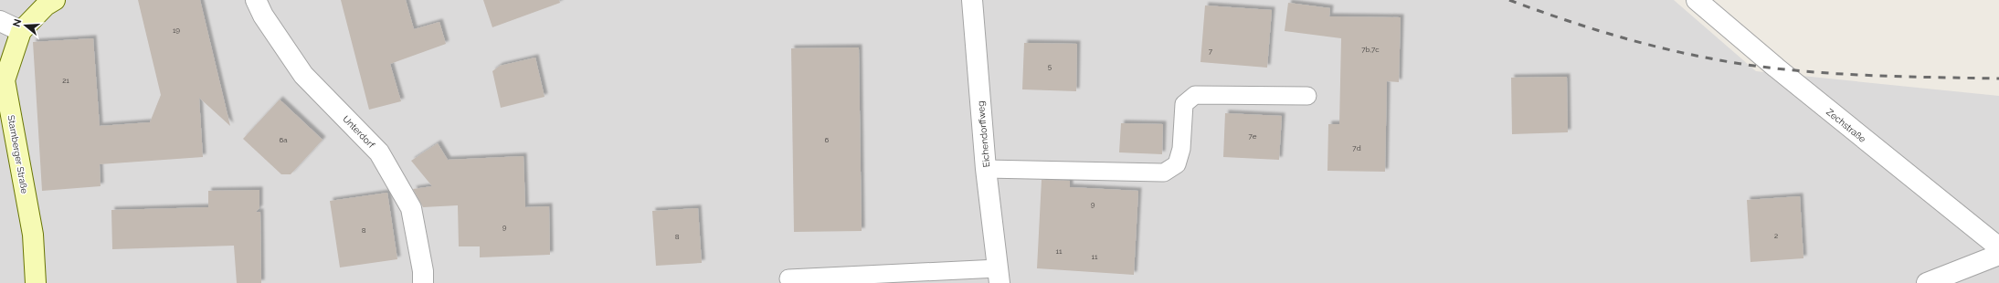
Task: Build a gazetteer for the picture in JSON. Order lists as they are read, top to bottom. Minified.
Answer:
{"streets":{"main road":["Starnberger Straße"],"street":["Zechstraße","Unterdorf","Eichendorffweg"]},"house_numbers":["19","7b,7c","7","5","21","7e","6a","6","7d","9","9","8","2","8","11","11"],"north":"left"}
